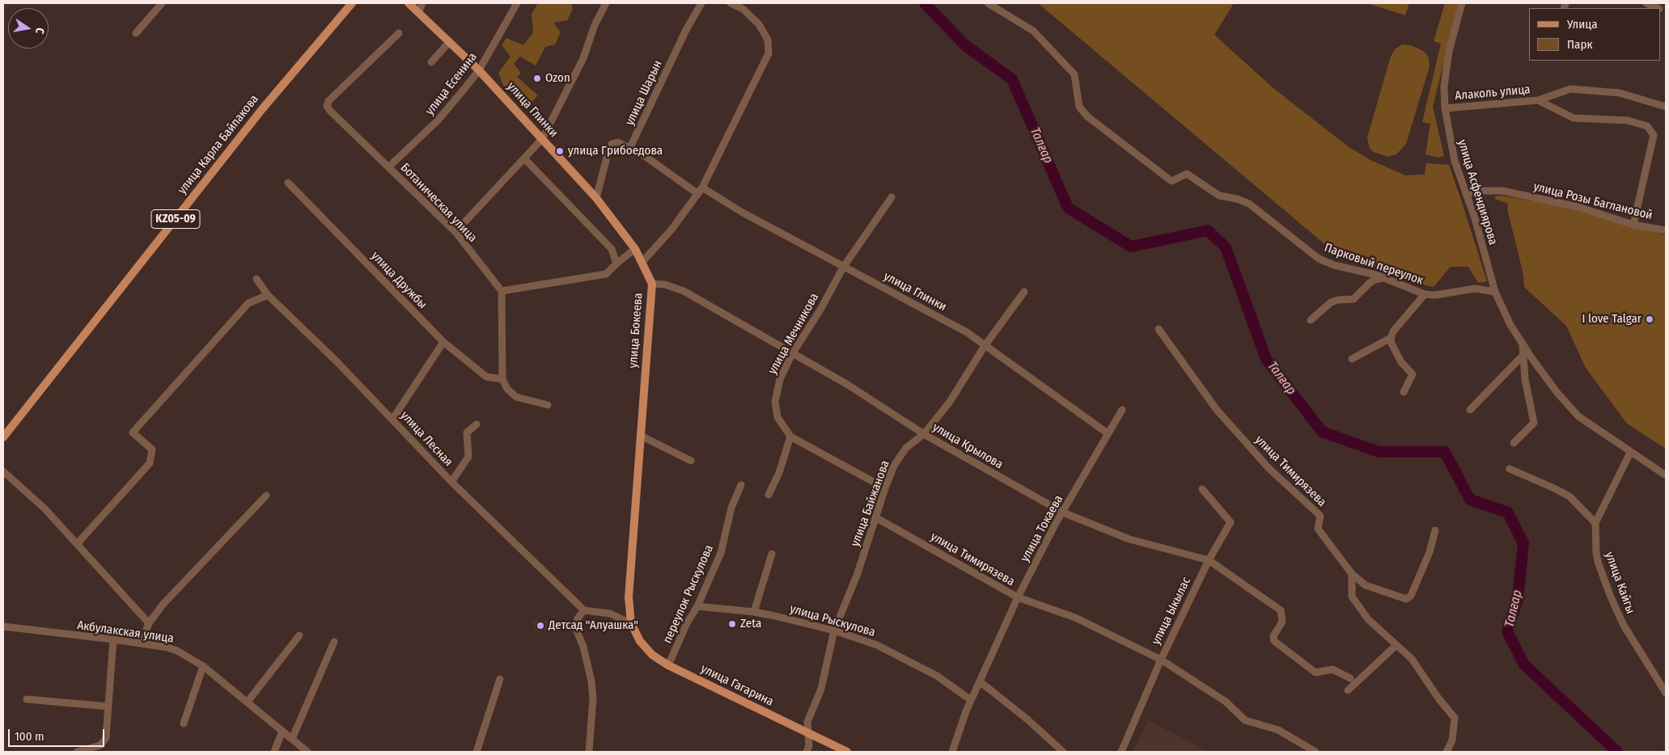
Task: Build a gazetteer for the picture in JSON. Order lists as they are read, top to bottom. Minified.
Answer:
{"streets":{"main road":["улица Глинки","улица Карла Байпакова","KZ05-09","улица Бокеева","улица Гагарина"],"street":["улица Есенина","улица Шарын","Алаколь улица","улица Асфендиярова","улица Розы Баглановой","Ботаническая улица","Парковый переулок","улица Дружбы","улица Мечникова","улица Лесная","улица Крылова","улица Тимирязева","улица Байжанова","улица Токаева","улица Кайгы","переулок Рыскулова","улица Ыкылас","улица Рыскулова","Акбулакская улица"]},"crossings":[["улица Есенина","улица Глинки"],["улица Есенина","Ботаническая улица"],["улица Шарын","улица Глинки"],["Алаколь улица","улица Асфендиярова"],["Алаколь улица","улица Розы Баглановой"],["улица Глинки","улица Бокеева"],["улица Глинки","улица Мечникова"],["улица Глинки","улица Байжанова"],["улица Глинки","улица Токаева"],["улица Асфендиярова","улица Розы Баглановой"],["улица Асфендиярова","Парковый переулок"],["улица Асфендиярова","улица Кайгы"],["улица Бокеева","улица Крылова"],["улица Бокеева","улица Гагарина"],["улица Мечникова","улица Крылова"],["улица Мечникова","улица Байжанова"],["улица Крылова","улица Байжанова"],["улица Крылова","улица Токаева"],["улица Крылова","улица Ыкылас"],["улица Тимирязева","улица Байжанова"],["улица Тимирязева","улица Токаева"],["улица Тимирязева","улица Ыкылас"],["улица Байжанова","улица Рыскулова"],["улица Байжанова","улица Гагарина"],["улица Токаева","улица Рыскулова"],["переулок Рыскулова","улица Рыскулова"],["переулок Рыскулова","улица Гагарина"]],"water":["Талғар"],"places":["Ozon","улица Грибоедова","I love Talgar","Zeta","Детсад \"Алуашка\""],"legend":["Улица","Парк"],"scale_bar":"100 m","north":"right"}
